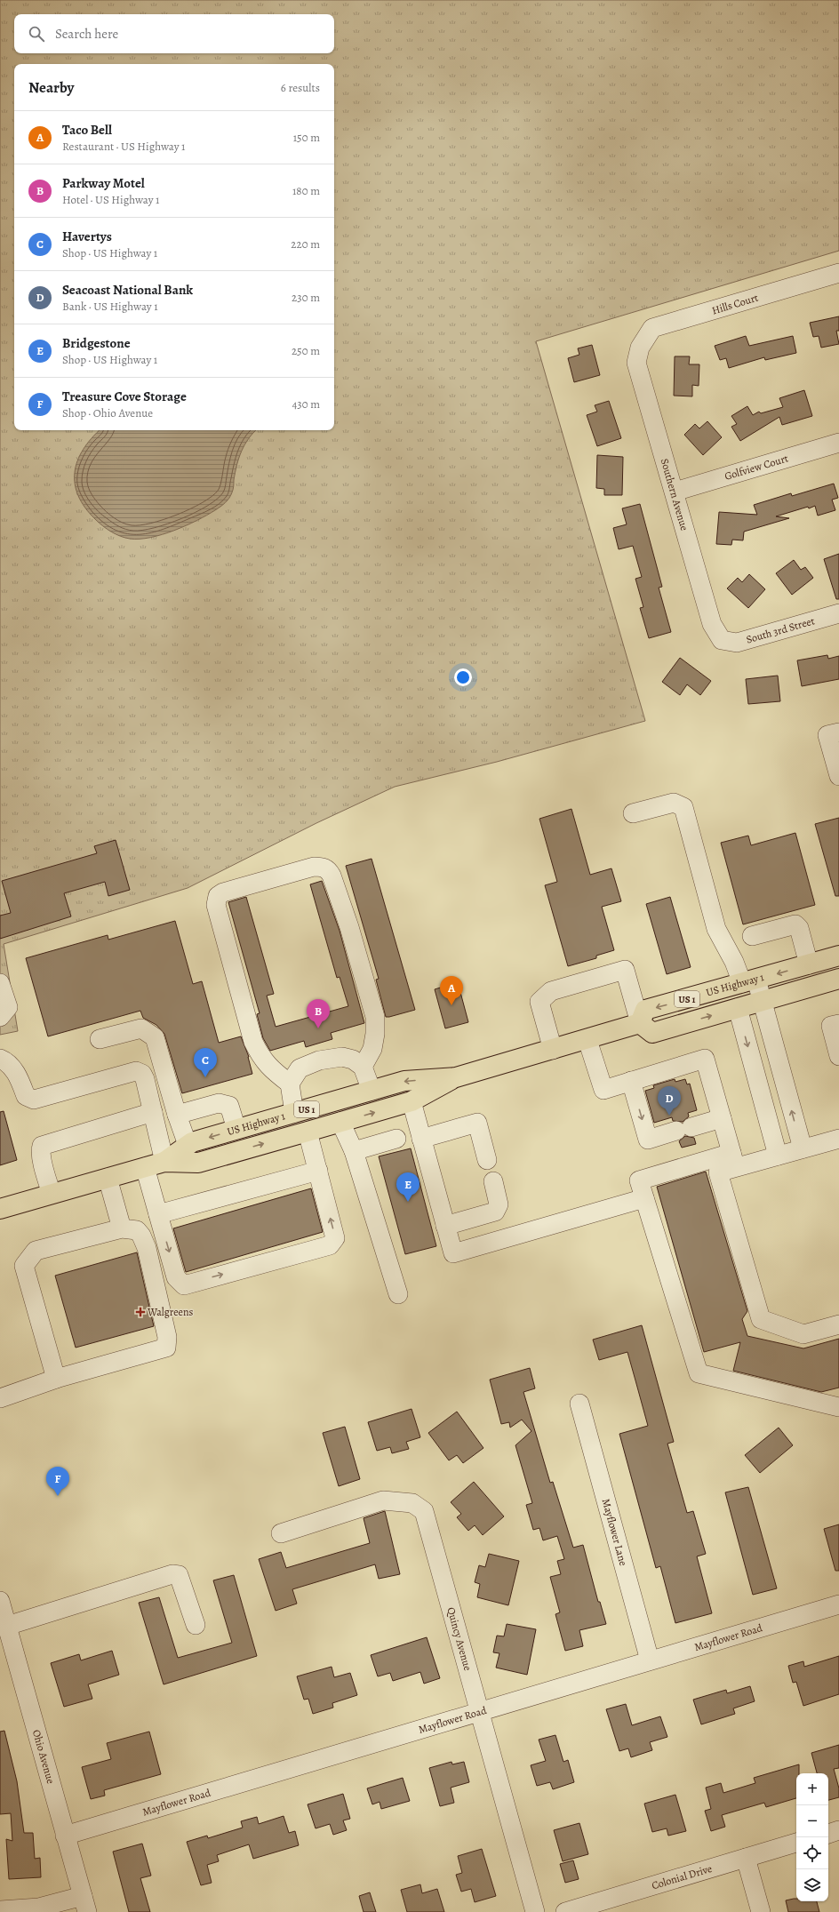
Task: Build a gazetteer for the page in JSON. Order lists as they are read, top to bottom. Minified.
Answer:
{"streets":{"main road":["US Highway 1","US 1"],"street":["Hills Court","Golfview Court","Southern Avenue","South 3rd Street","Mayflower Lane","Mayflower Road","Quincy Avenue","Ohio Avenue","Colonial Drive"]},"crossings":[["Hills Court","Southern Avenue"],["Golfview Court","Southern Avenue"],["Southern Avenue","South 3rd Street"],["Mayflower Lane","Mayflower Road"],["Mayflower Road","Quincy Avenue"],["Mayflower Road","Ohio Avenue"]],"places":{"health":["Walgreens"]},"page":{"search":"Search here","heading":["Nearby","6 results"],"list":[{"mark":"A","name":"Taco Bell","note":"Restaurant · US Highway 1","value":"150 m"},{"mark":"B","name":"Parkway Motel","note":"Hotel · US Highway 1","value":"180 m"},{"mark":"C","name":"Havertys","note":"Shop · US Highway 1","value":"220 m"},{"mark":"D","name":"Seacoast National Bank","note":"Bank · US Highway 1","value":"230 m"},{"mark":"E","name":"Bridgestone","note":"Shop · US Highway 1","value":"250 m"},{"mark":"F","name":"Treasure Cove Storage","note":"Shop · Ohio Avenue","value":"430 m"}],"pins":["A","B","C","D","E","F"],"map_buttons":["+","−"]}}
